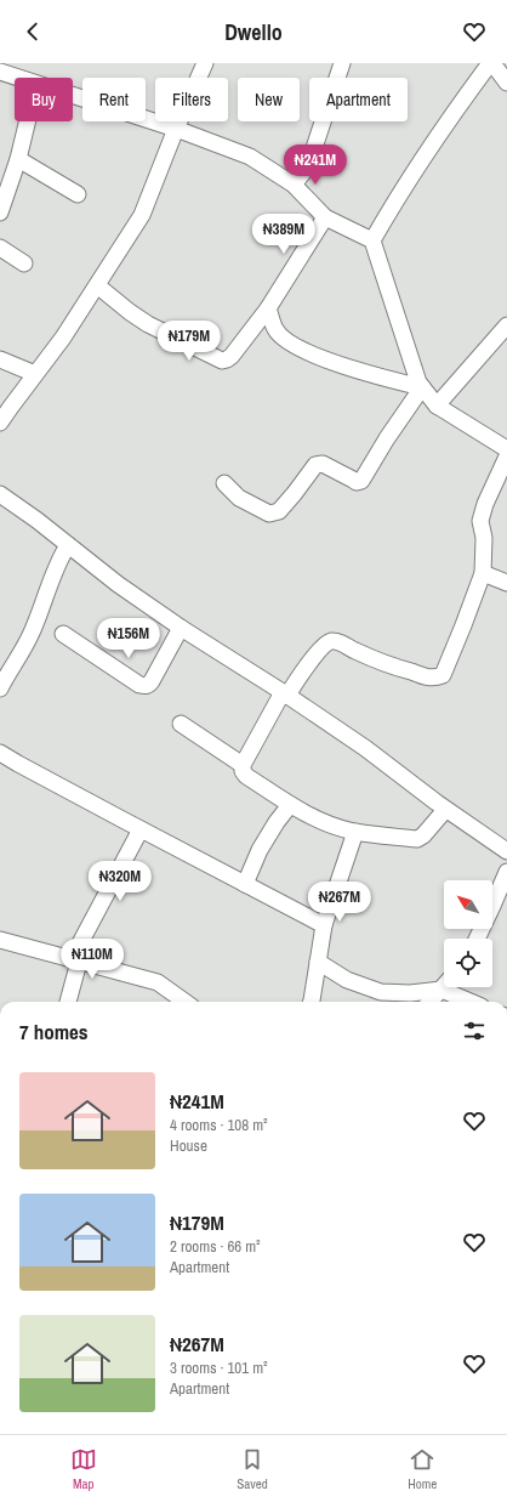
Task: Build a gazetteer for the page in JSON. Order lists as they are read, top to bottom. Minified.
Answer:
{"north":"top left","page":{"header":"Dwello","chip":["Buy","Rent","Filters","New","Apartment"],"price":["₦241M","₦389M","₦179M","₦156M","₦320M","₦267M","₦110M"],"heading":"7 homes","list":[{"name":"₦241M","note":"4 rooms · 108 m² · House"},{"name":"₦179M","note":"2 rooms · 66 m² · Apartment"},{"name":"₦267M","note":"3 rooms · 101 m² · Apartment"}],"tabs":["Map","Saved","Home"]}}
